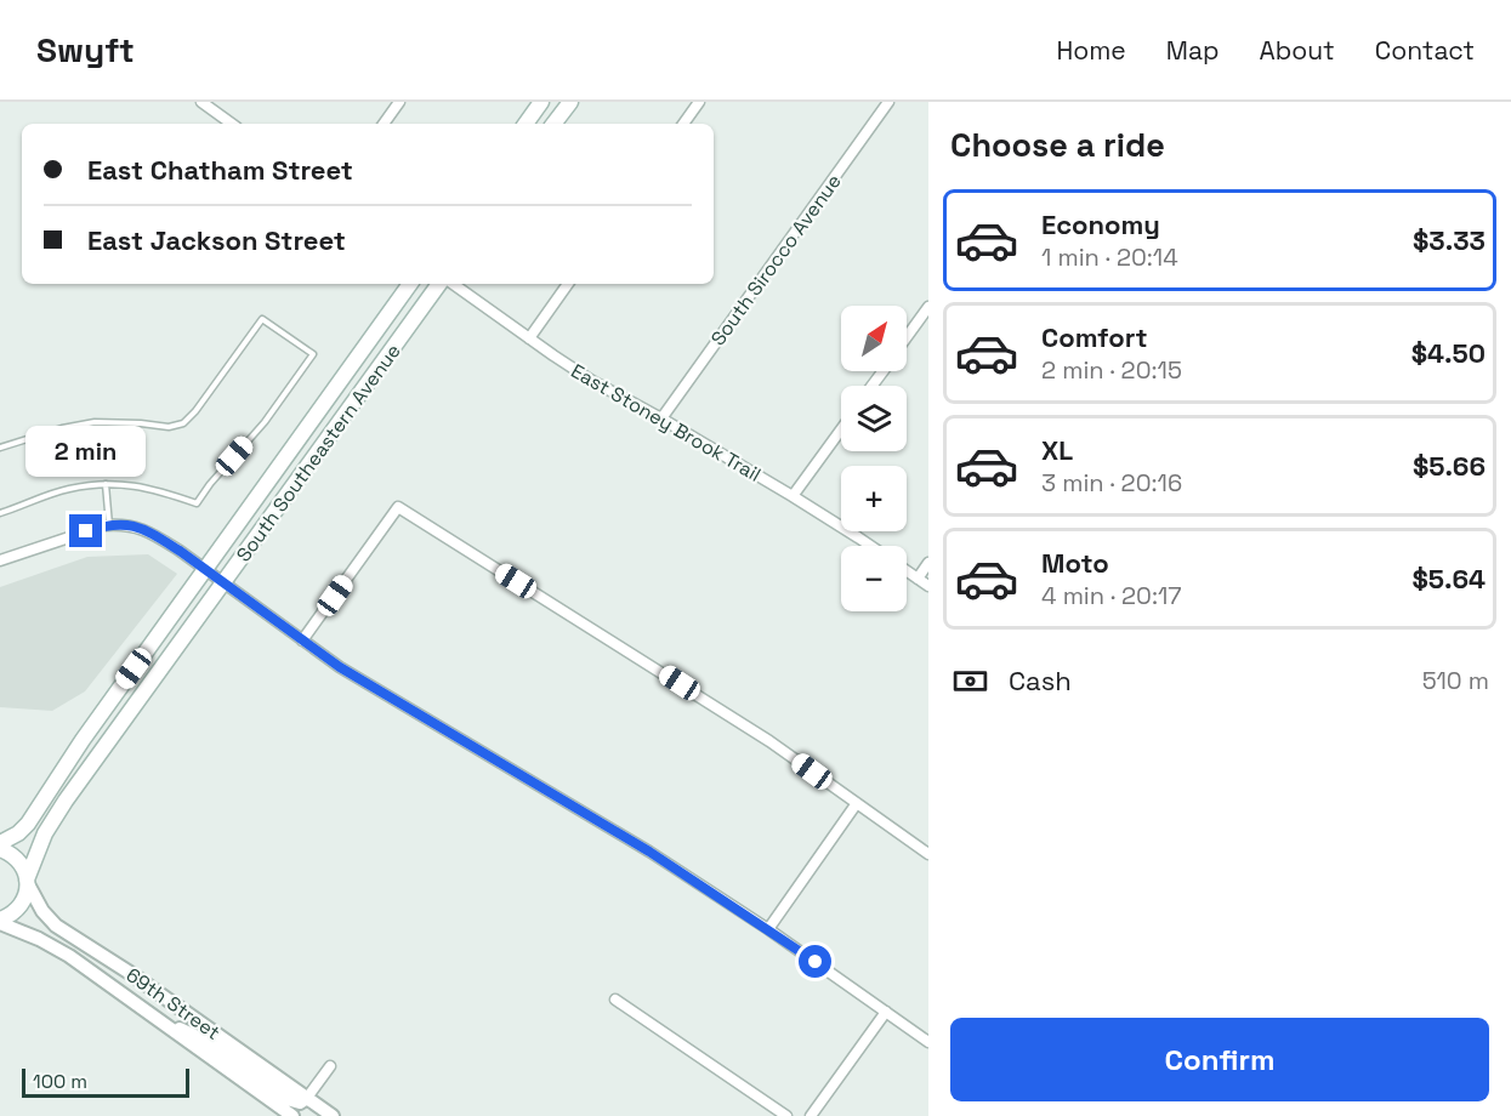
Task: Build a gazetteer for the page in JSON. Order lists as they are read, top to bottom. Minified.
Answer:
{"streets":{"main road":["South Southeastern Avenue"],"street":["South Sirocco Avenue","East Stoney Brook Trail","69th Street"]},"crossings":[["South Sirocco Avenue","East Stoney Brook Trail"],["South Southeastern Avenue","69th Street"]],"scale_bar":"100 m","north":"top right","page":{"header":"Swyft","nav":["Home","Map","About","Contact"],"heading":"Choose a ride","banner":["East Chatham Street","East Jackson Street"],"list":[{"name":"Economy","note":"1 min · 20:14","value":"$3.33"},{"name":"Comfort","note":"2 min · 20:15","value":"$4.50"},{"name":"XL","note":"3 min · 20:16","value":"$5.66"},{"name":"Moto","note":"4 min · 20:17","value":"$5.64"}],"map_buttons":["+","−"],"bubble":"2 min","pay":["Cash","510 m"],"buttons":"Confirm","scale":"100 m"}}
